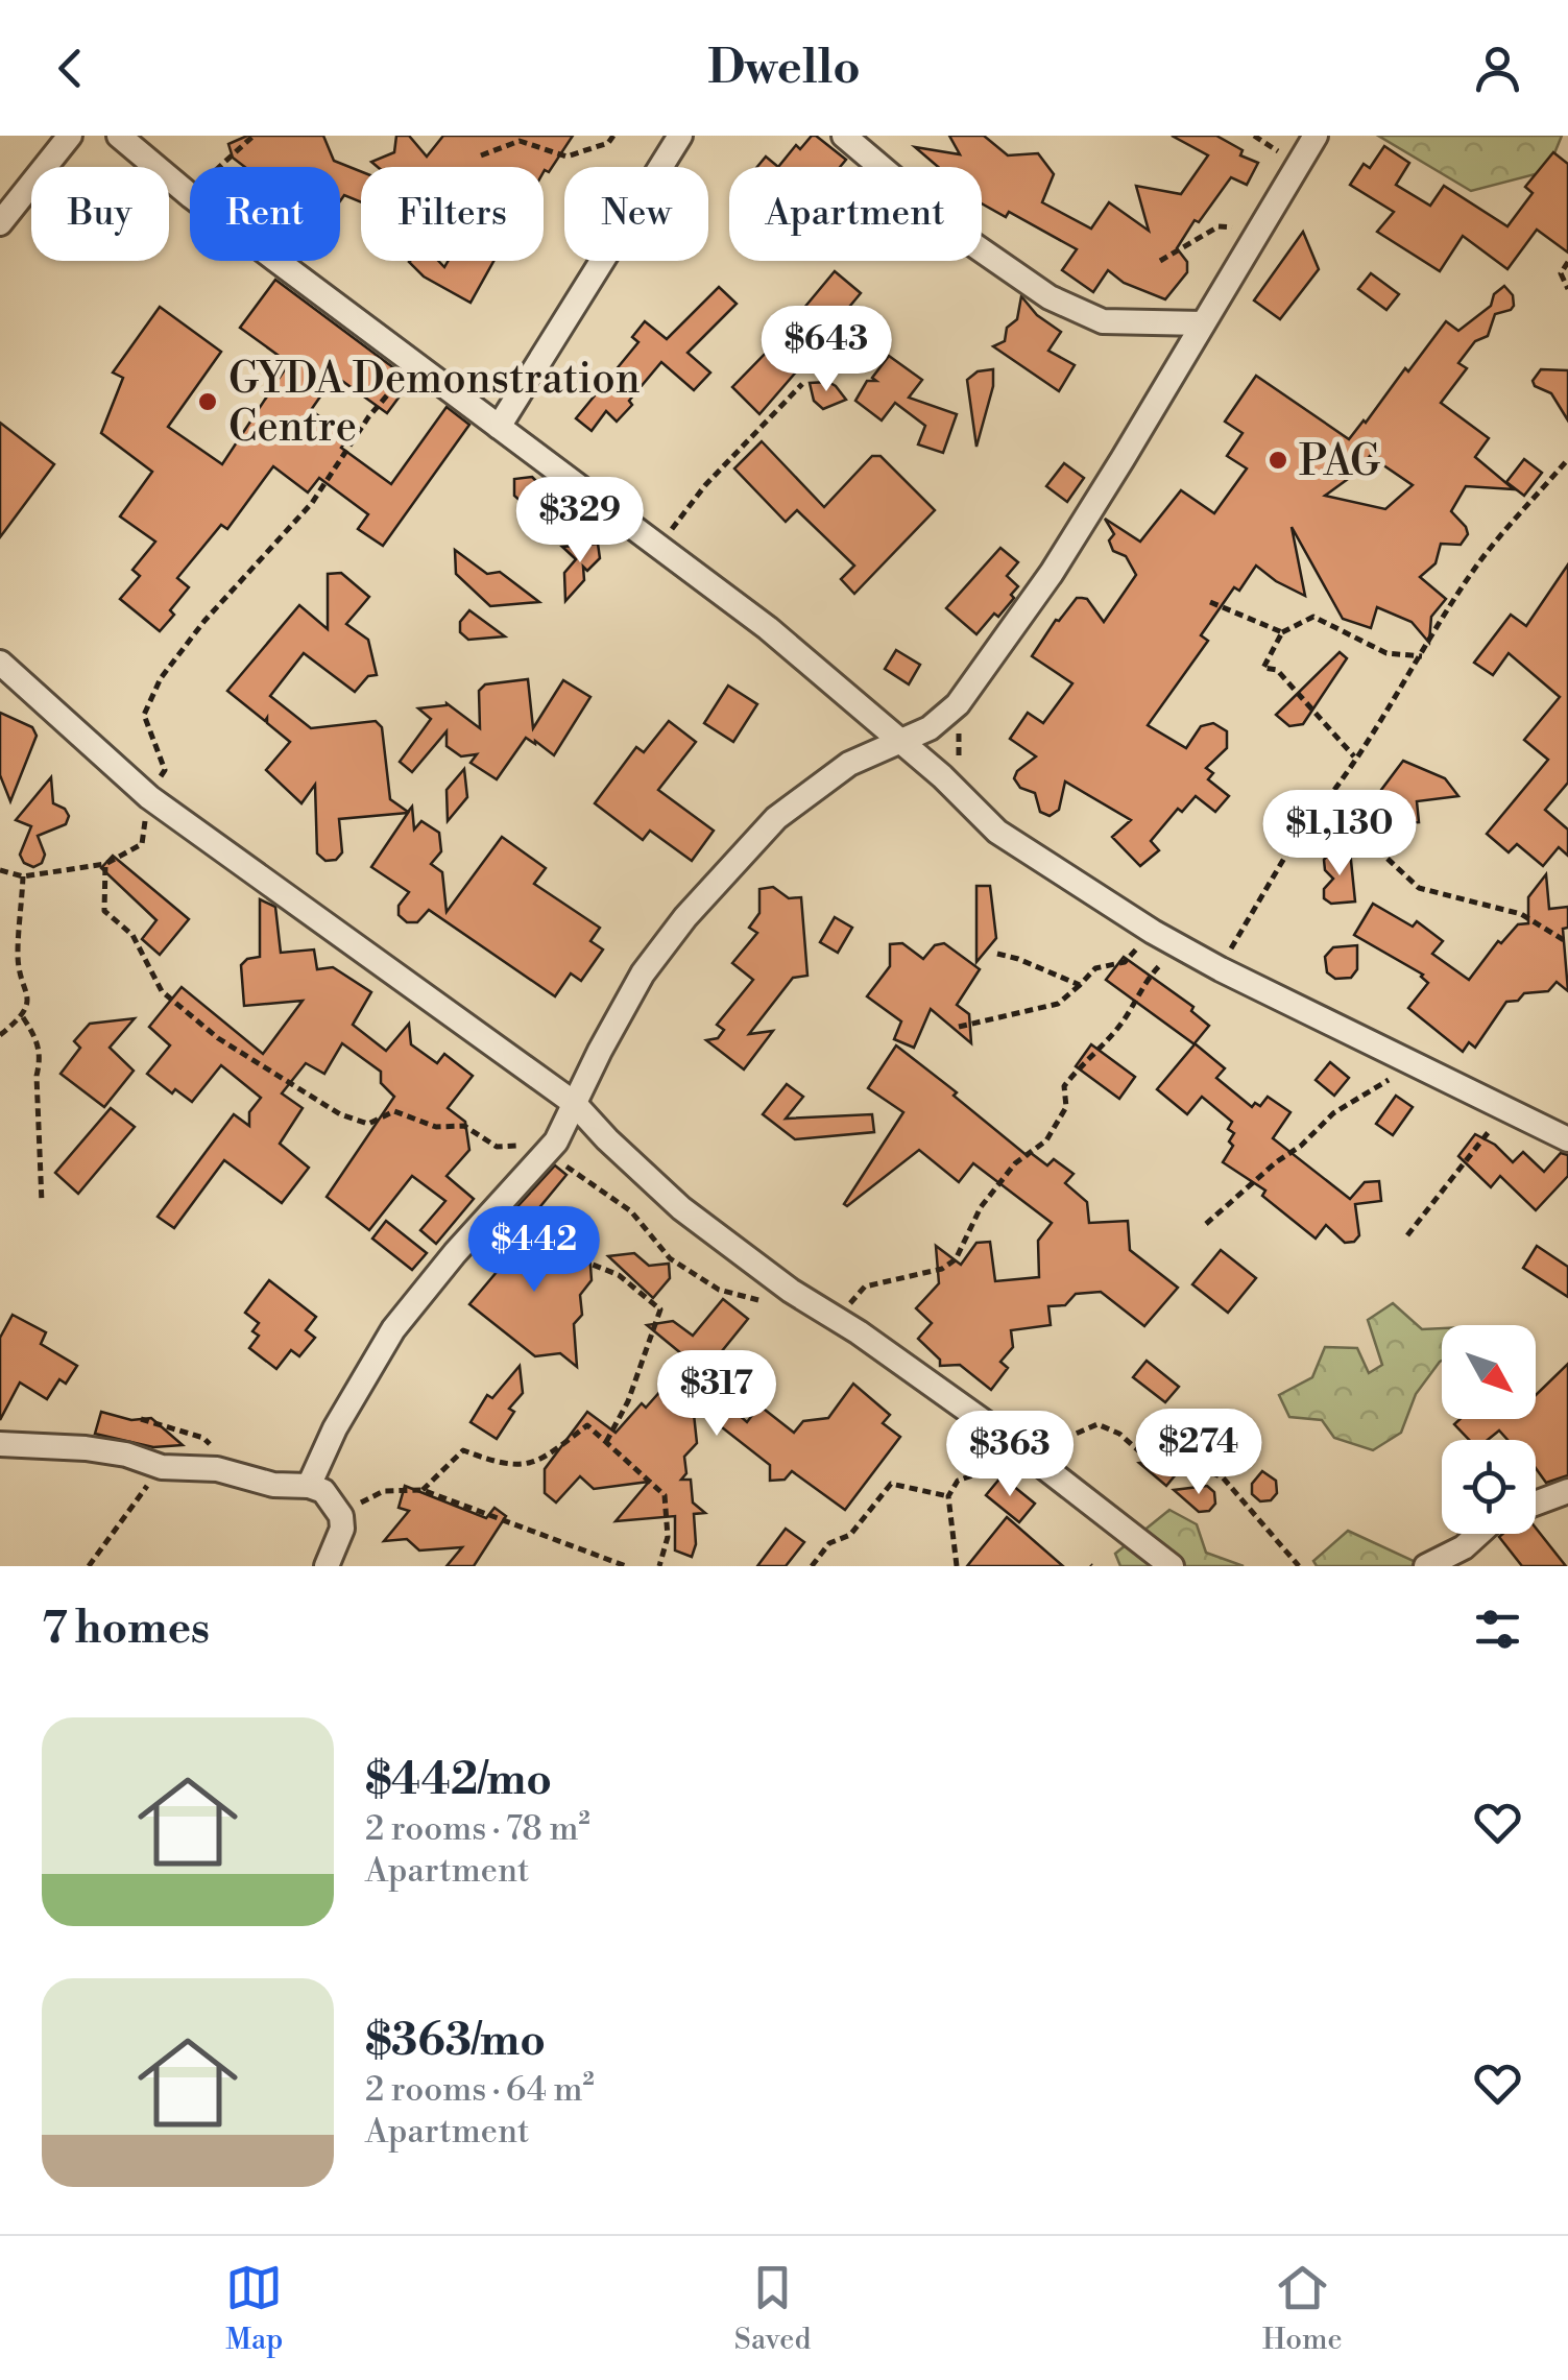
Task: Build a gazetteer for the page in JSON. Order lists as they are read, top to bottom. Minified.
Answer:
{"places":["GYDA Demonstration Centre","PAG"],"north":"bottom right","page":{"header":"Dwello","chip":["Buy","Rent","Filters","New","Apartment"],"price":["$643","$329","$1,130","$442","$317","$274","$363"],"heading":"7 homes","list":[{"name":"$442/mo","note":"2 rooms · 78 m² · Apartment"},{"name":"$363/mo","note":"2 rooms · 64 m² · Apartment"}],"tabs":["Map","Saved","Home"]}}
